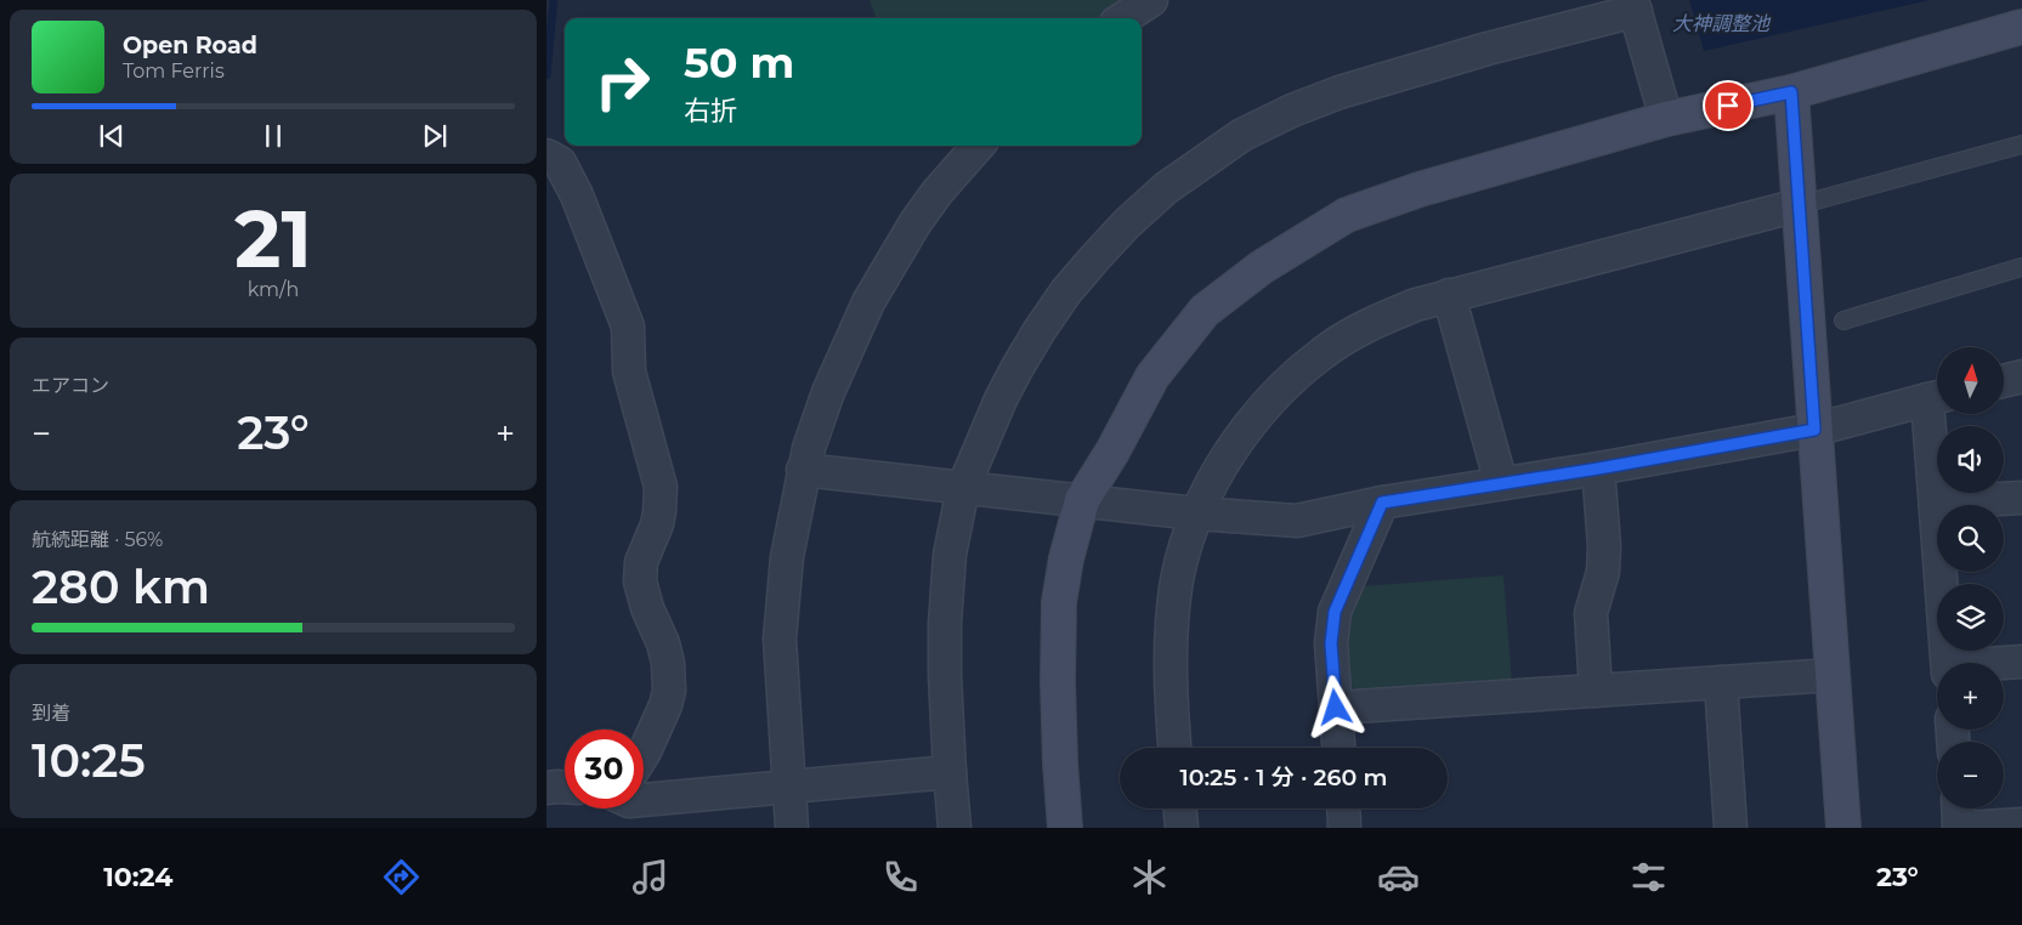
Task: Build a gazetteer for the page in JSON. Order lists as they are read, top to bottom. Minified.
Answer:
{"water":["大神調整池"],"north":"top","page":{"turn":["50 m","右折"],"song":["Open Road","Tom Ferris"],"tile":[["21","km/h"],"エアコン",["航続距離 · 56%","280 km"],["到着","10:25"]],"map_buttons":["+","−"],"heat":["−","23°","+"],"limit":"30","trip":"10:25 · 1 分 · 260 m","tabs":["10:24","23°"]}}
